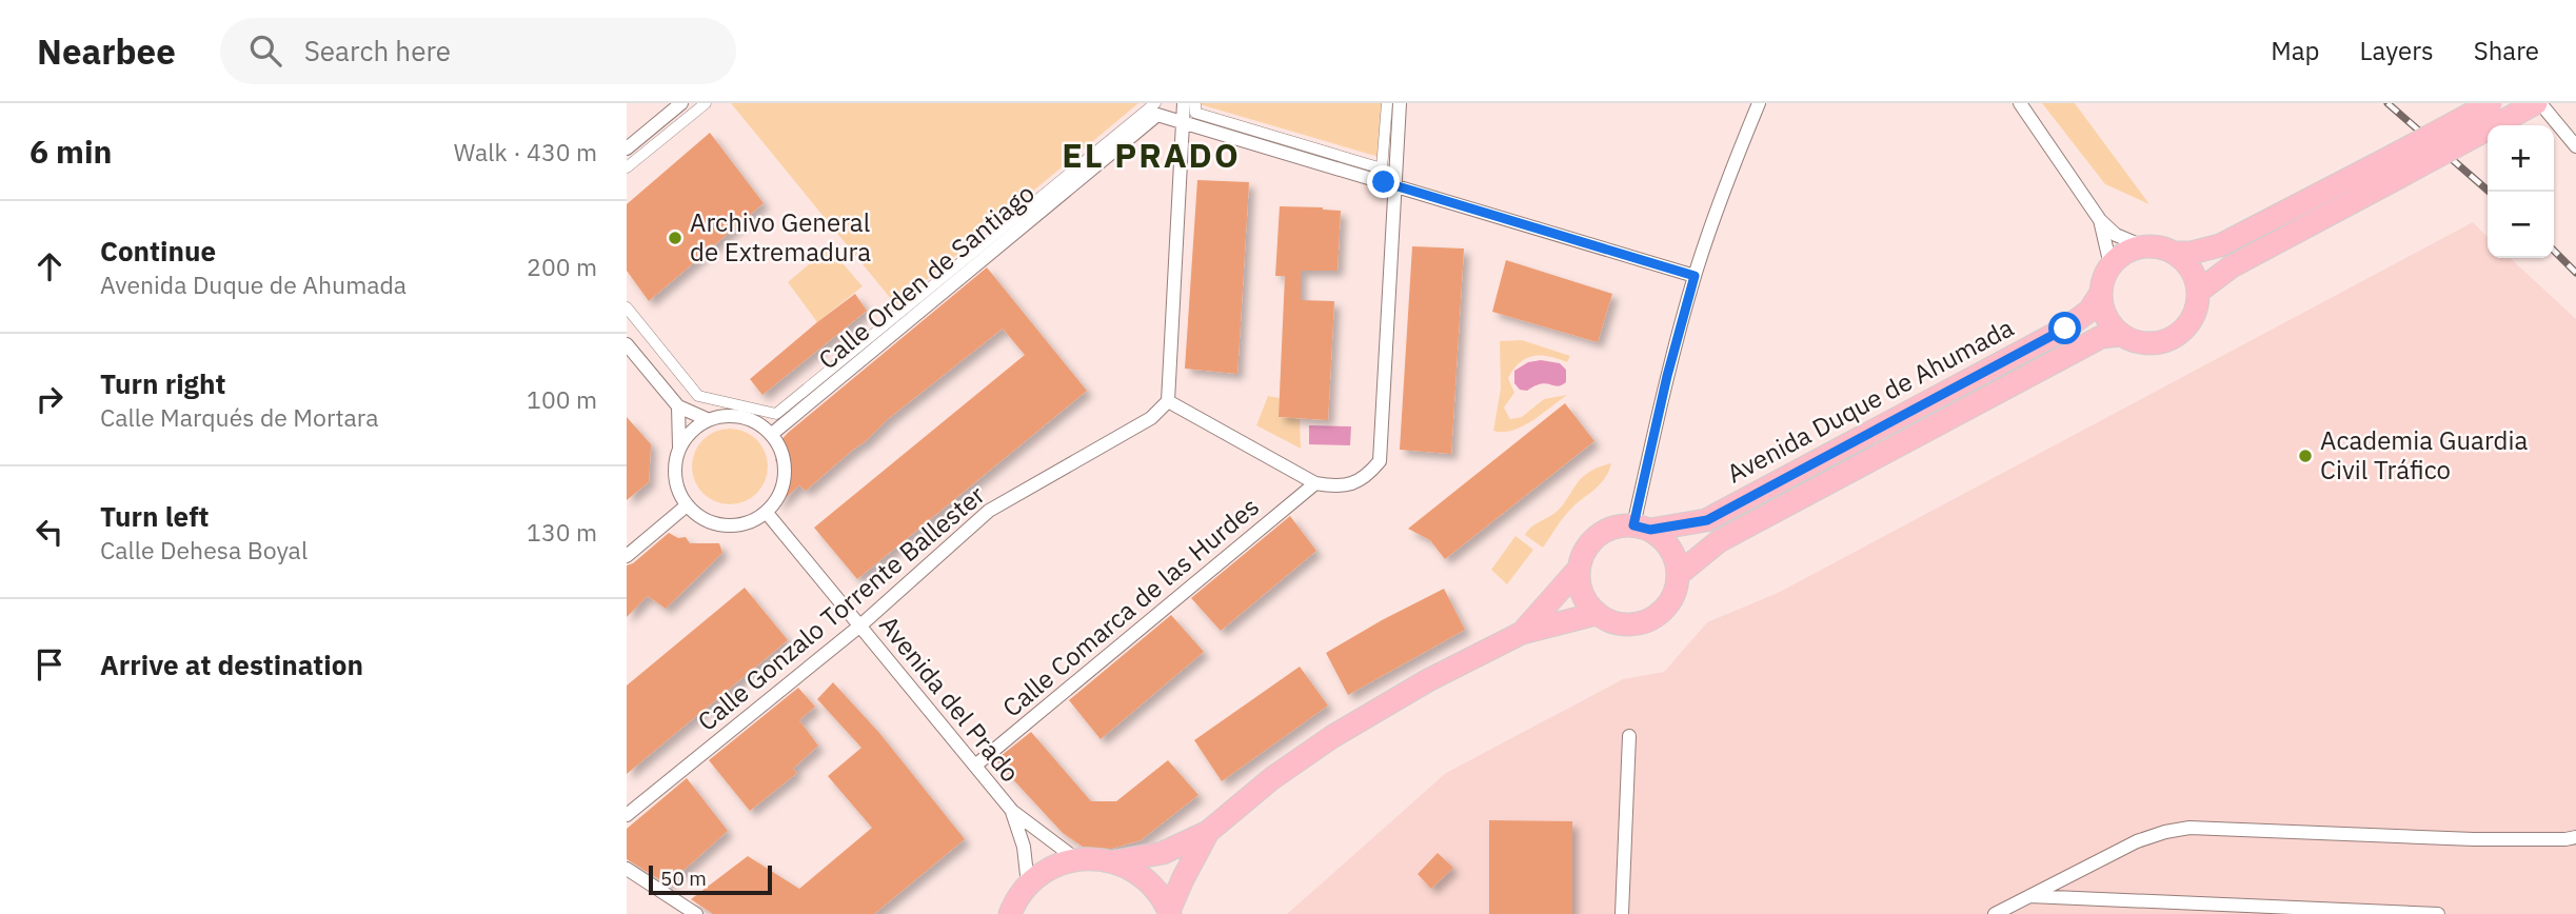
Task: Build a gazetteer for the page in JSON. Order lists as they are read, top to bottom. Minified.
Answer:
{"streets":{"main road":["Avenida Duque de Ahumada"],"street":["Calle Orden de Santiago","Calle Comarca de las Hurdes","Calle Gonzalo Torrente Ballester","Avenida del Prado"]},"crossings":[["Calle Orden de Santiago","Avenida del Prado"],["Calle Comarca de las Hurdes","Avenida del Prado"],["Calle Gonzalo Torrente Ballester","Avenida del Prado"]],"districts":["EL PRADO"],"places":["Archivo General de Extremadura","Academia Guardia Civil Tráfico"],"scale_bar":"50 m","page":{"header":"Nearbee","search":"Search here","nav":["Map","Layers","Share"],"heading":["6 min","Walk · 430 m"],"map_buttons":["+","−"],"list":[["Continue","Avenida Duque de Ahumada","200 m"],["Turn right","Calle Marqués de Mortara","100 m"],["Turn left","Calle Dehesa Boyal","130 m"],"Arrive at destination"],"scale":"50 m"}}
